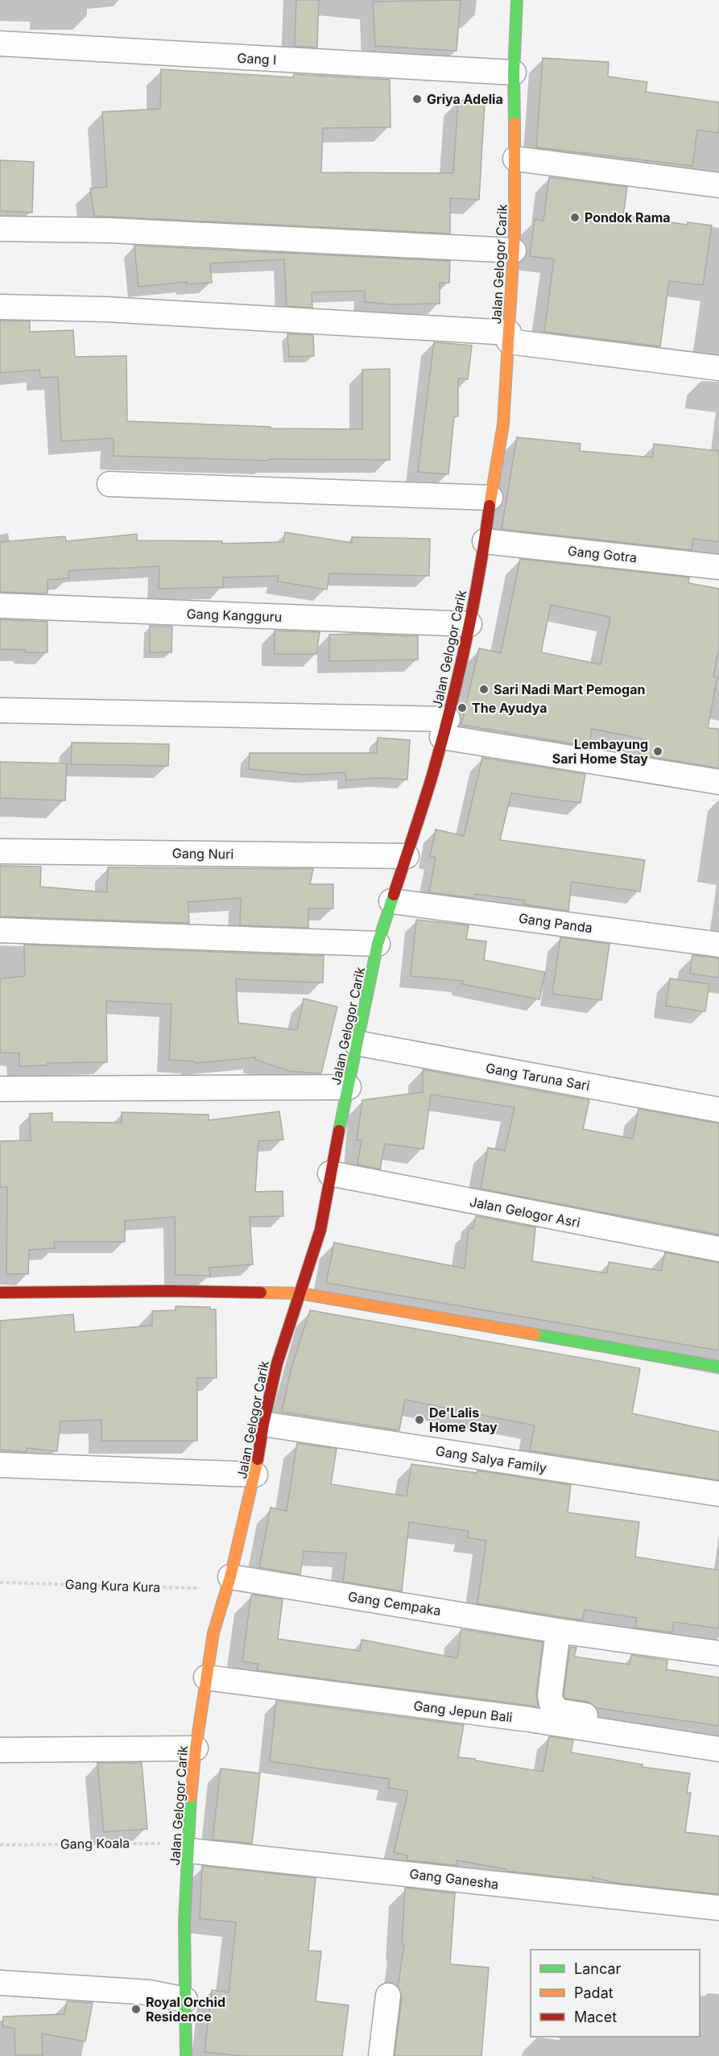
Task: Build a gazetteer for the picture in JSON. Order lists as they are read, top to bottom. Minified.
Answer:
{"streets":{"street":["Gang I","Jalan Gelogor Carik","Gang Gotra","Gang Kangguru","Gang Nuri","Gang Panda","Gang Taruna Sari","Jalan Gelogor Asri","Gang Salya Family","Gang Cempaka","Gang Jepun Bali","Gang Ganesha"],"path":["Gang Kura Kura","Gang Koala"]},"crossings":[["Gang I","Jalan Gelogor Carik"],["Jalan Gelogor Carik","Gang Gotra"],["Jalan Gelogor Carik","Gang Kangguru"],["Jalan Gelogor Carik","Gang Nuri"],["Jalan Gelogor Carik","Gang Panda"],["Jalan Gelogor Carik","Gang Taruna Sari"],["Jalan Gelogor Carik","Jalan Gelogor Asri"],["Jalan Gelogor Carik","Gang Salya Family"],["Jalan Gelogor Carik","Gang Kura Kura"],["Jalan Gelogor Carik","Gang Cempaka"],["Jalan Gelogor Carik","Gang Jepun Bali"],["Jalan Gelogor Carik","Gang Koala"],["Jalan Gelogor Carik","Gang Ganesha"],["Gang Kura Kura","Gang Cempaka"],["Gang Koala","Gang Ganesha"]],"places":["Griya Adelia","Pondok Rama","Sari Nadi Mart Pemogan","The Ayudya","Lembayung Sari Home Stay","De'Lalis Home Stay","Royal Orchid Residence"],"legend":["Lancar","Padat","Macet"]}
